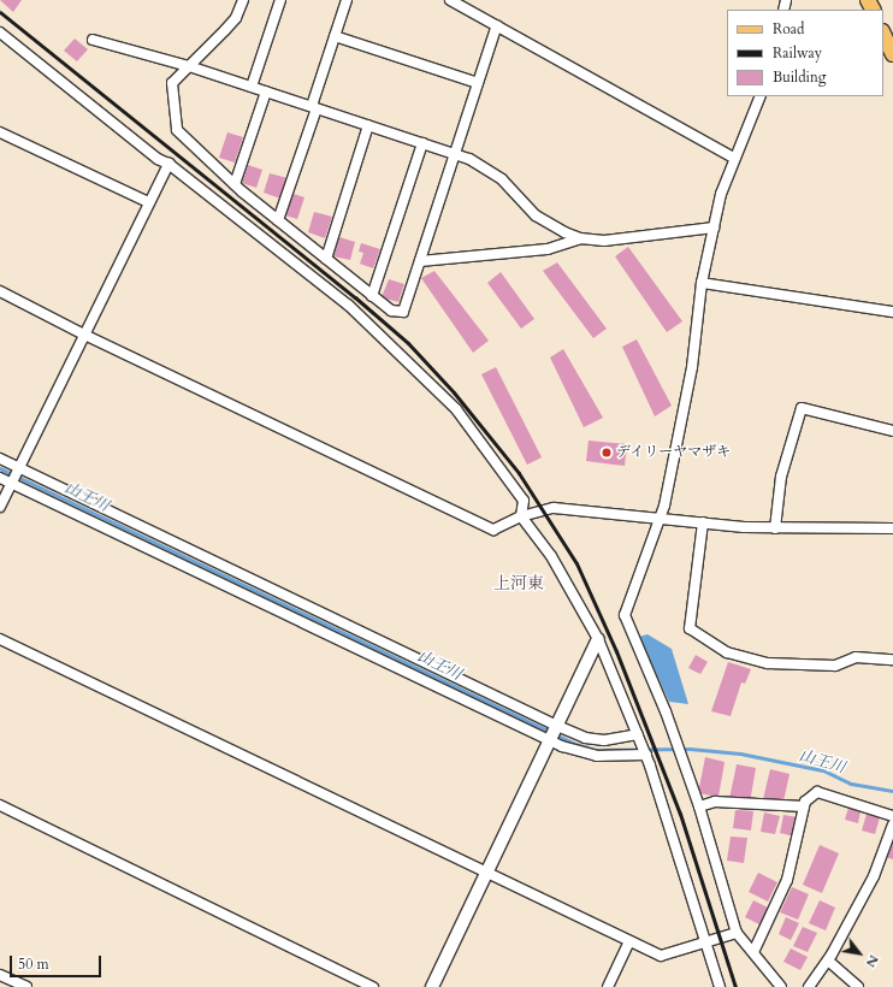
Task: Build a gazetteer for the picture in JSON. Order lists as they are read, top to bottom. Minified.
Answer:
{"districts":["上河東"],"water":["山王川"],"places":["デイリーヤマザキ"],"legend":["Road","Railway","Building"],"scale_bar":"50 m","north":"bottom right"}
